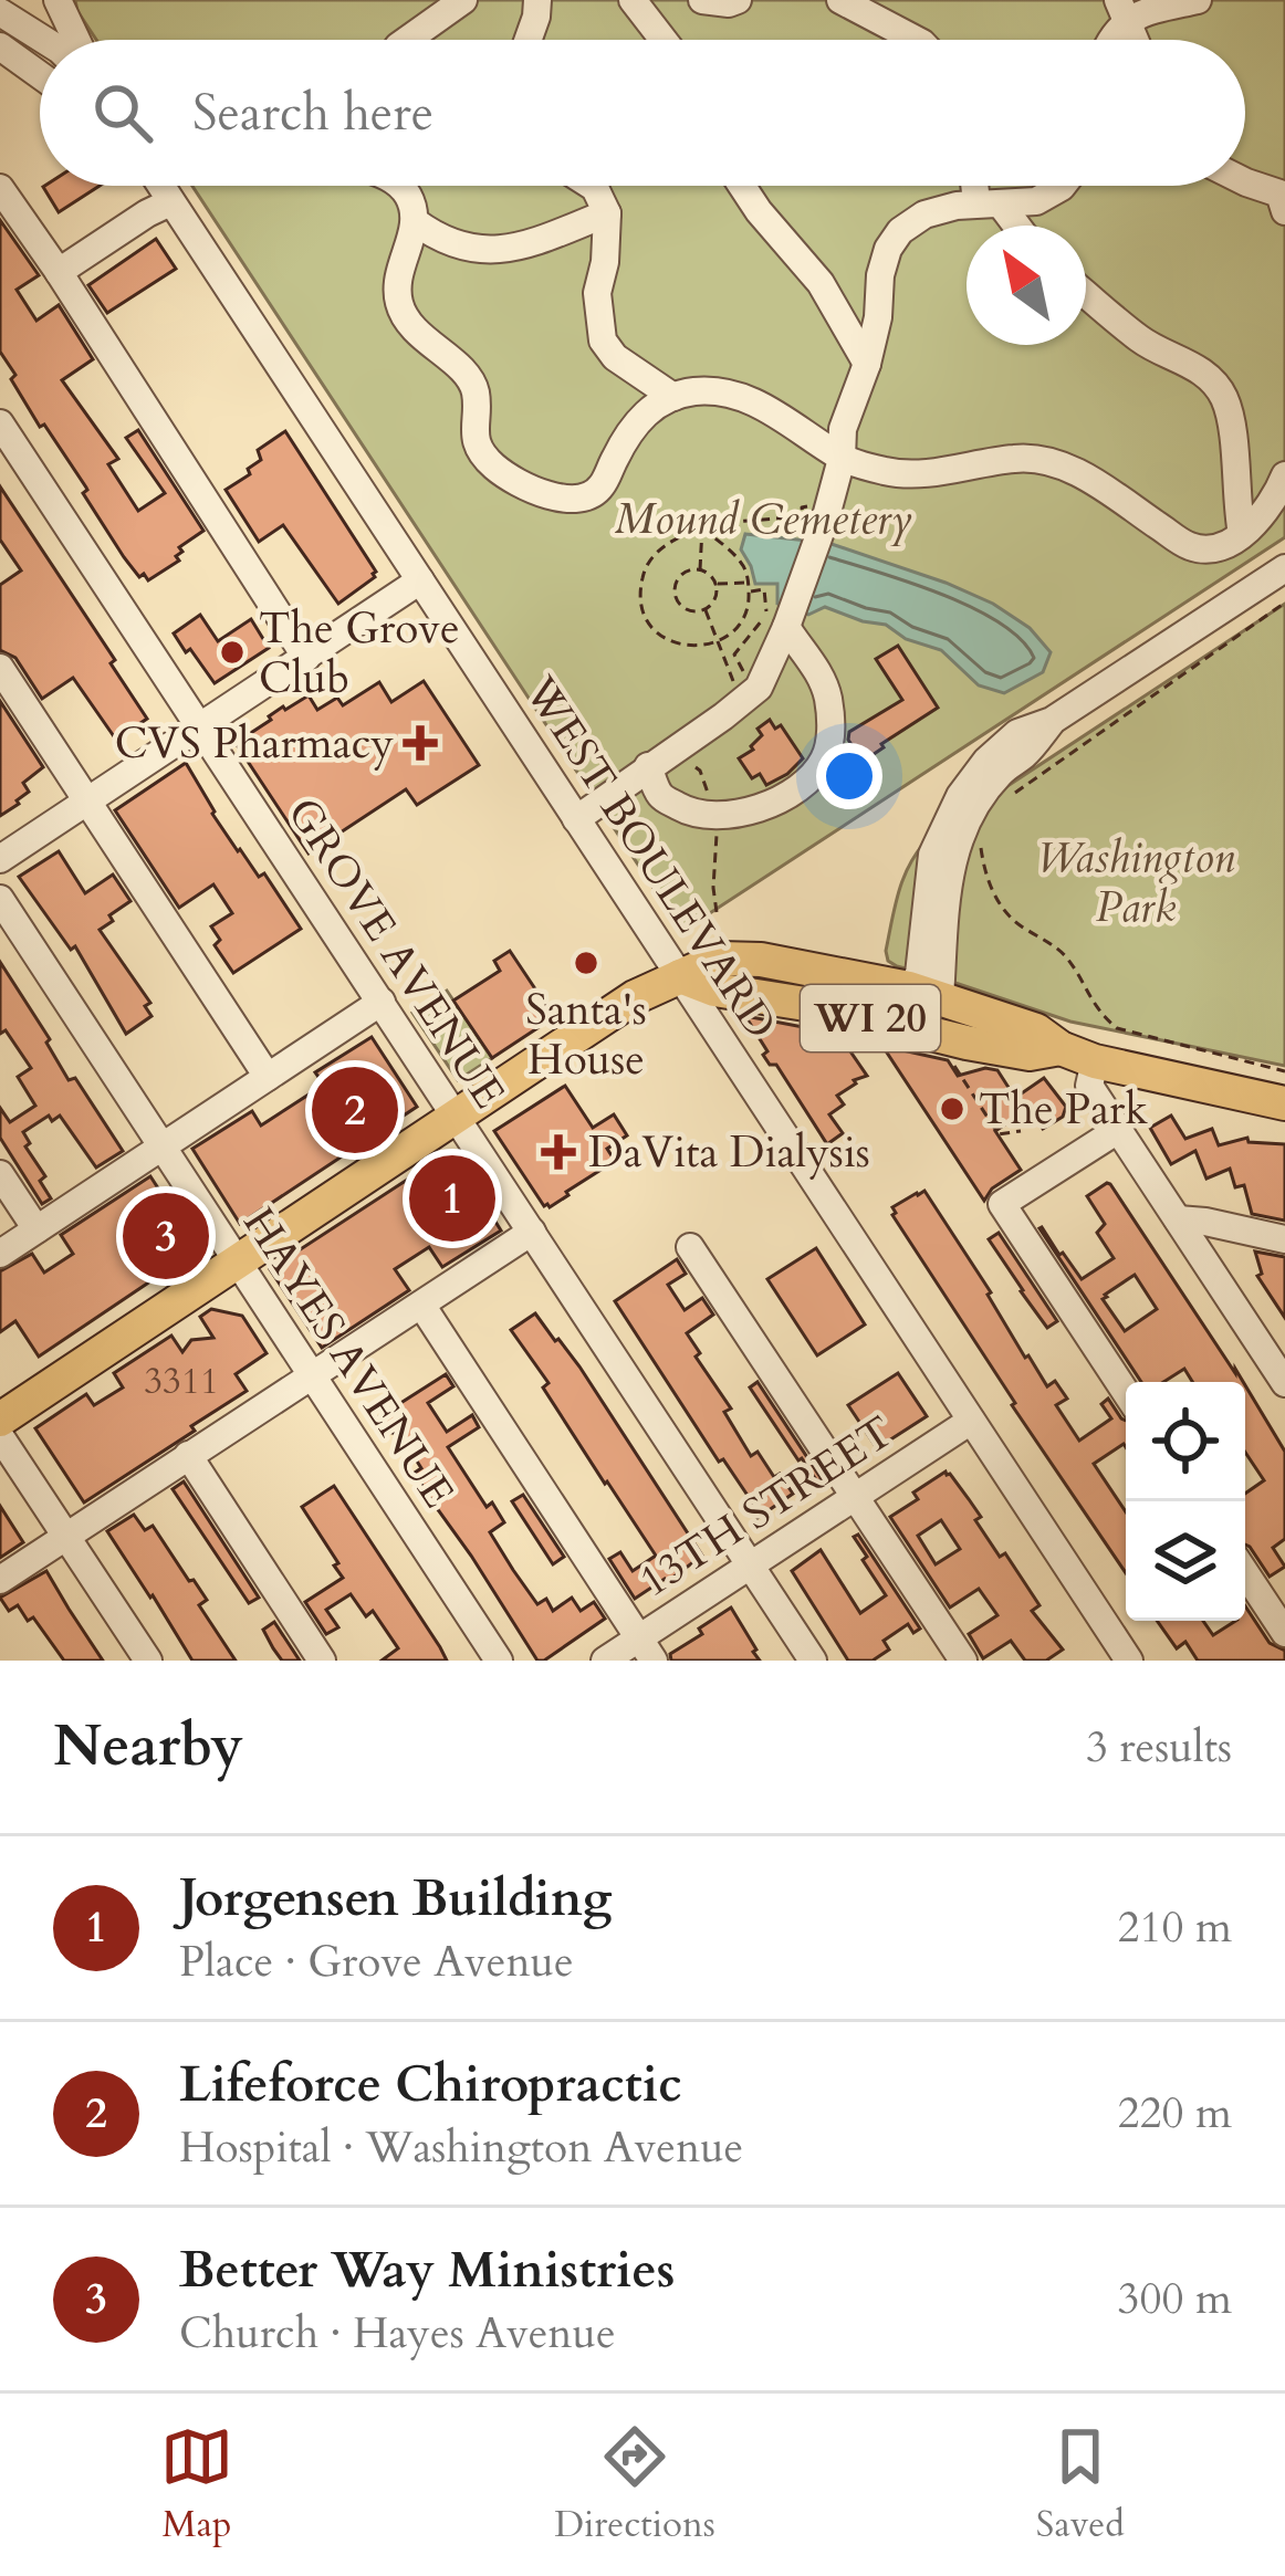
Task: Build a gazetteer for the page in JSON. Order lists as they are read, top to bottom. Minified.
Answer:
{"streets":{"main road":["WI 20"],"street":["WEST BOULEVARD","GROVE AVENUE","HAYES AVENUE","13TH STREET"]},"crossings":[["WEST BOULEVARD","WI 20"],["WEST BOULEVARD","13TH STREET"],["GROVE AVENUE","WI 20"],["GROVE AVENUE","13TH STREET"],["WI 20","HAYES AVENUE"]],"parks":["Mound Cemetery","Washington Park"],"places":{"other":["The Grove Club","Santa's House","The Park"],"health":["CVS Pharmacy","DaVita Dialysis"]},"house_numbers":["3311"],"north":"top left","page":{"search":"Search here","pins":["2","1","3"],"heading":["Nearby","3 results"],"list":[{"mark":"1","name":"Jorgensen Building","note":"Place · Grove Avenue","value":"210 m"},{"mark":"2","name":"Lifeforce Chiropractic","note":"Hospital · Washington Avenue","value":"220 m"},{"mark":"3","name":"Better Way Ministries","note":"Church · Hayes Avenue","value":"300 m"}],"nav":["Map","Directions","Saved"]}}
